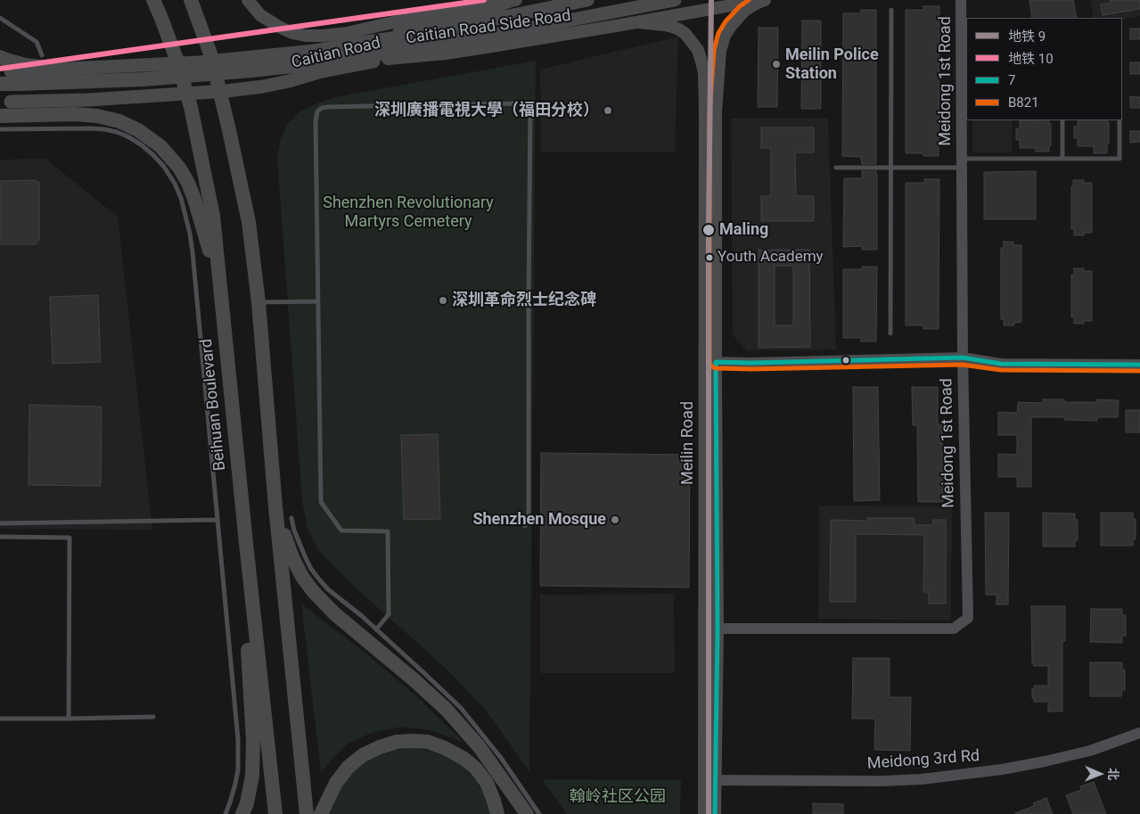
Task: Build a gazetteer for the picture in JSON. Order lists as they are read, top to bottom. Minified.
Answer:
{"streets":{"highway":["Beihuan Boulevard"],"main road":["Caitian Road Side Road","Caitian Road","Meilin Road"],"street":["Meidong 1st Road","Meidong 3rd Rd"]},"crossings":[["Caitian Road Side Road","Caitian Road"],["Caitian Road Side Road","Meilin Road"],["Meidong 1st Road","Meilin Road"],["Meilin Road","Meidong 3rd Rd"]],"parks":["Shenzhen Revolutionary Martyrs Cemetery","翰岭社区公园"],"places":["Meilin Police Station","深圳廣播電視大學（福田分校）","Maling","Youth Academy","深圳革命烈士纪念碑","Shenzhen Mosque"],"lines":["metro line 9","metro line 10","transit line B821","transit line 7"],"legend":["地铁 9","地铁 10","7","B821"],"north":"right"}
